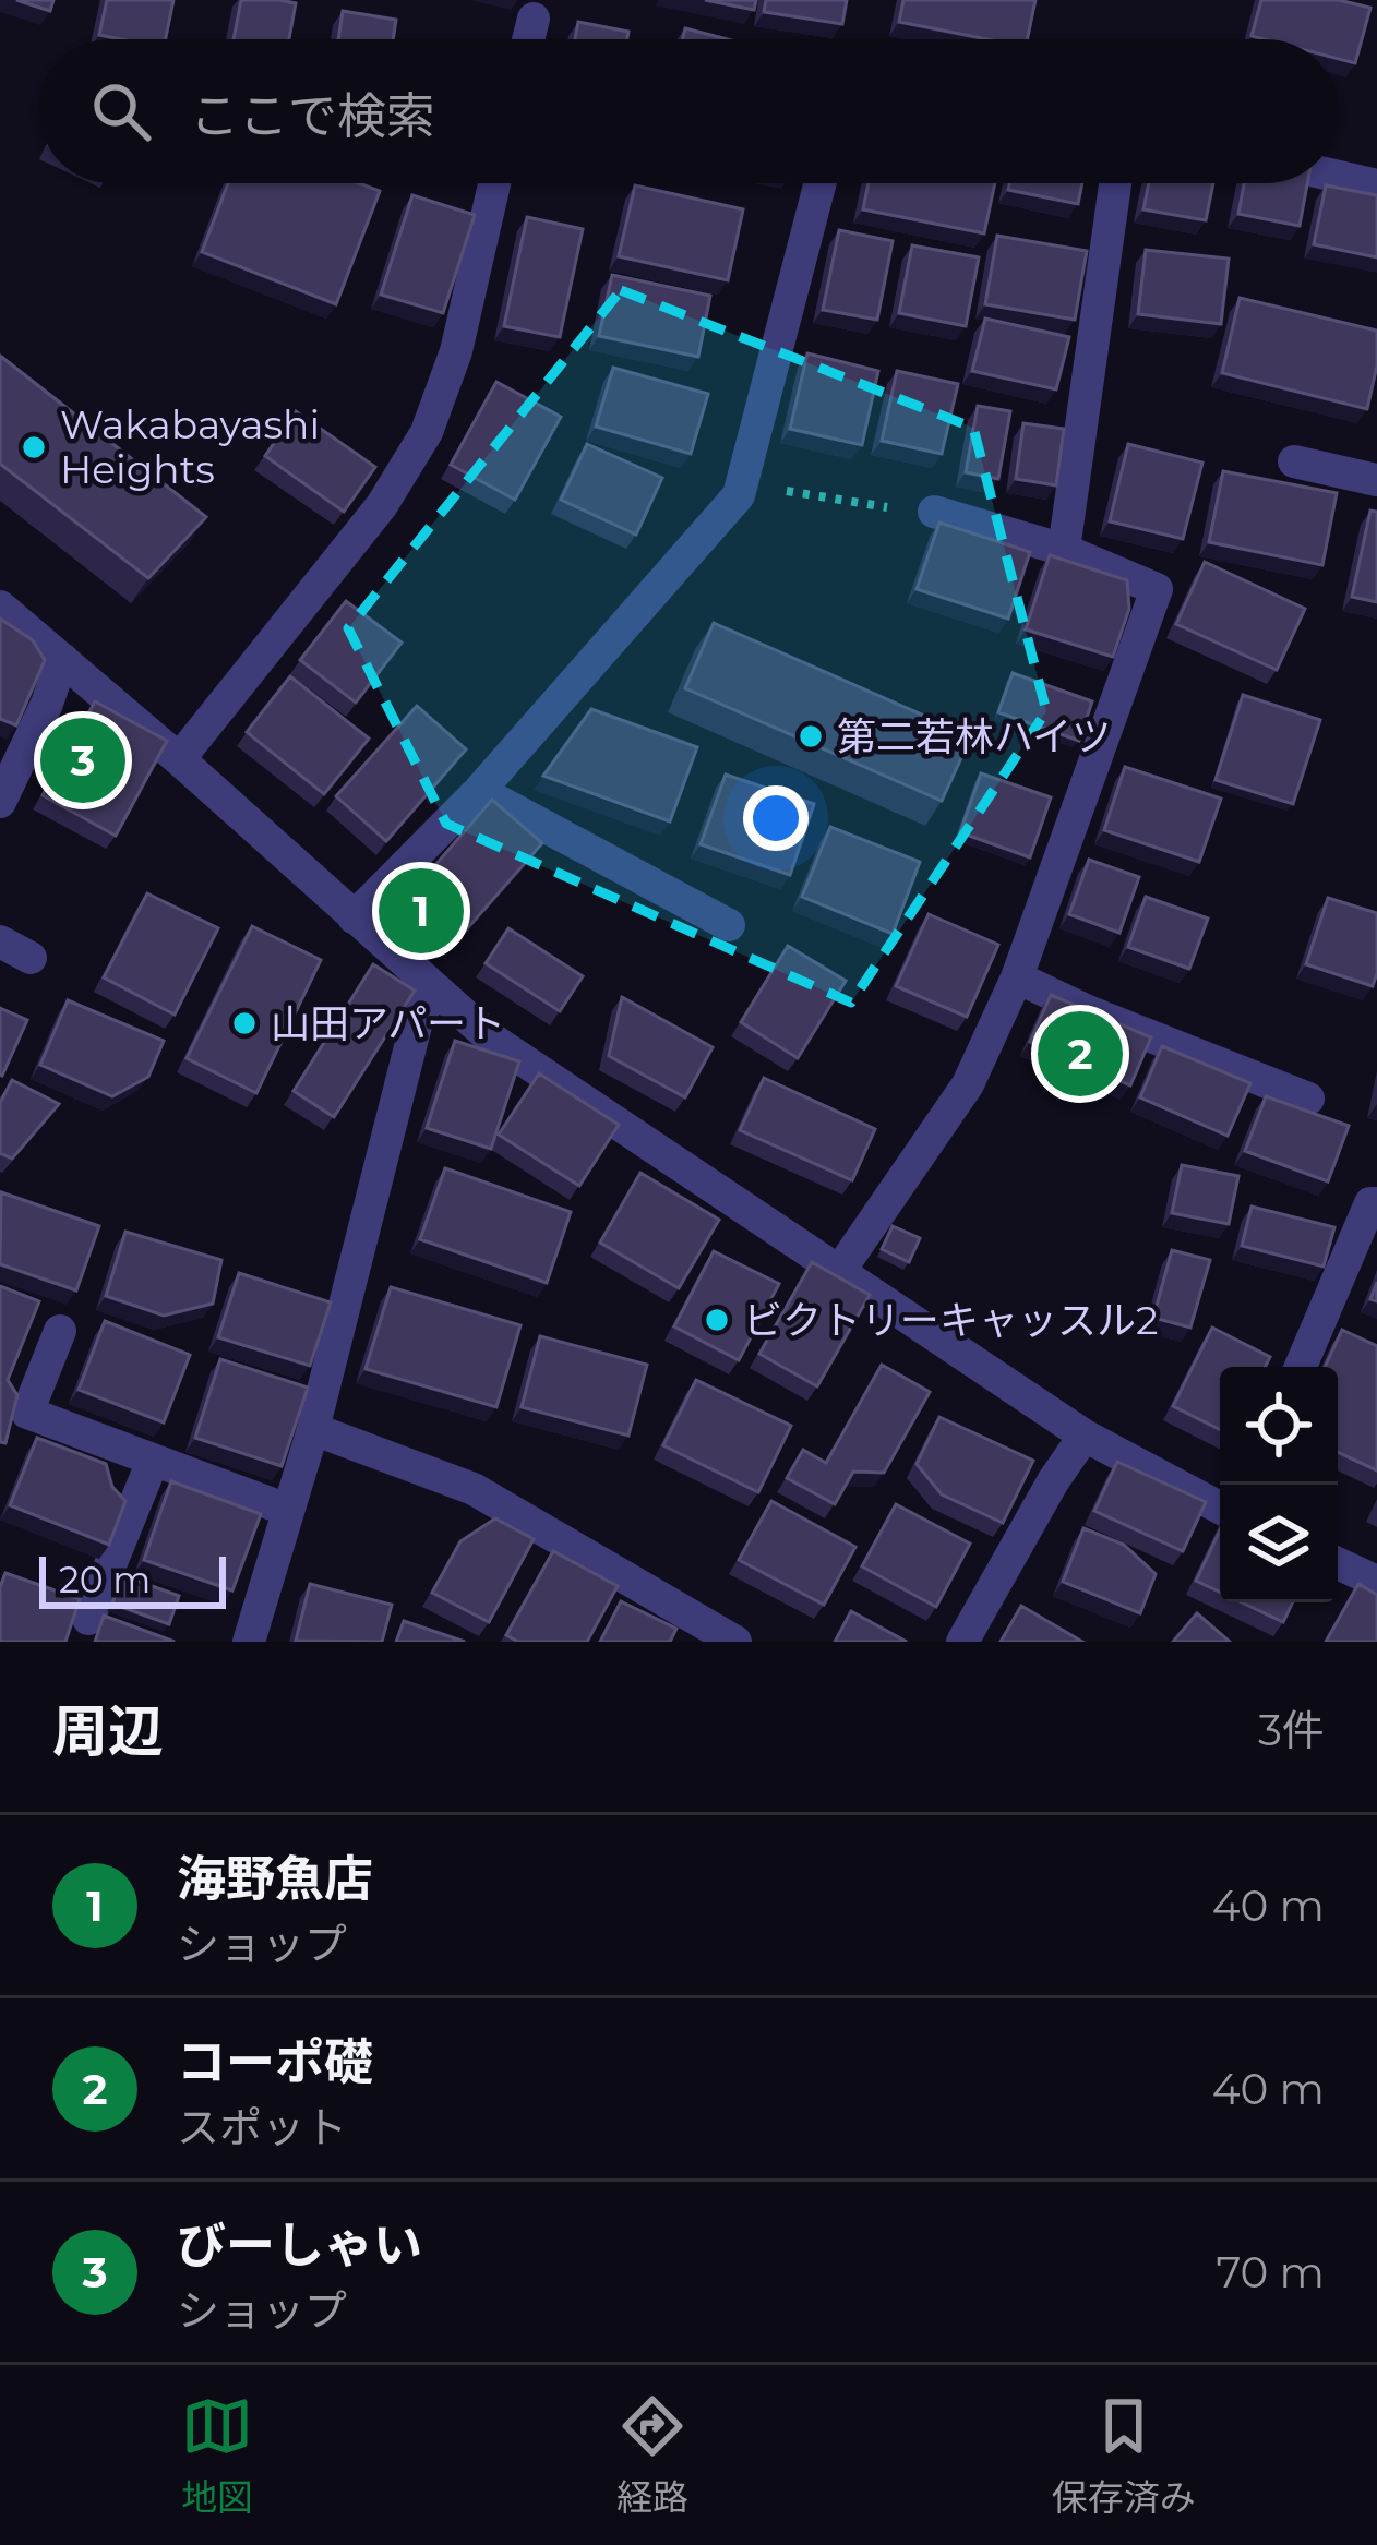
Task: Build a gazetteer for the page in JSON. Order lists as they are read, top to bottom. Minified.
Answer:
{"places":["Wakabayashi Heights","第二若林ハイツ","山田アパート","ビクトリーキャッスル2"],"scale_bar":"20 m","page":{"search":"ここで検索","pins":["3","1","2"],"scale":"20 m","heading":["周辺","3件"],"list":[{"mark":"1","name":"海野魚店","note":"ショップ","value":"40 m"},{"mark":"2","name":"コーポ礎","note":"スポット","value":"40 m"},{"mark":"3","name":"びーしゃい","note":"ショップ","value":"70 m"}],"nav":["地図","経路","保存済み"]}}
